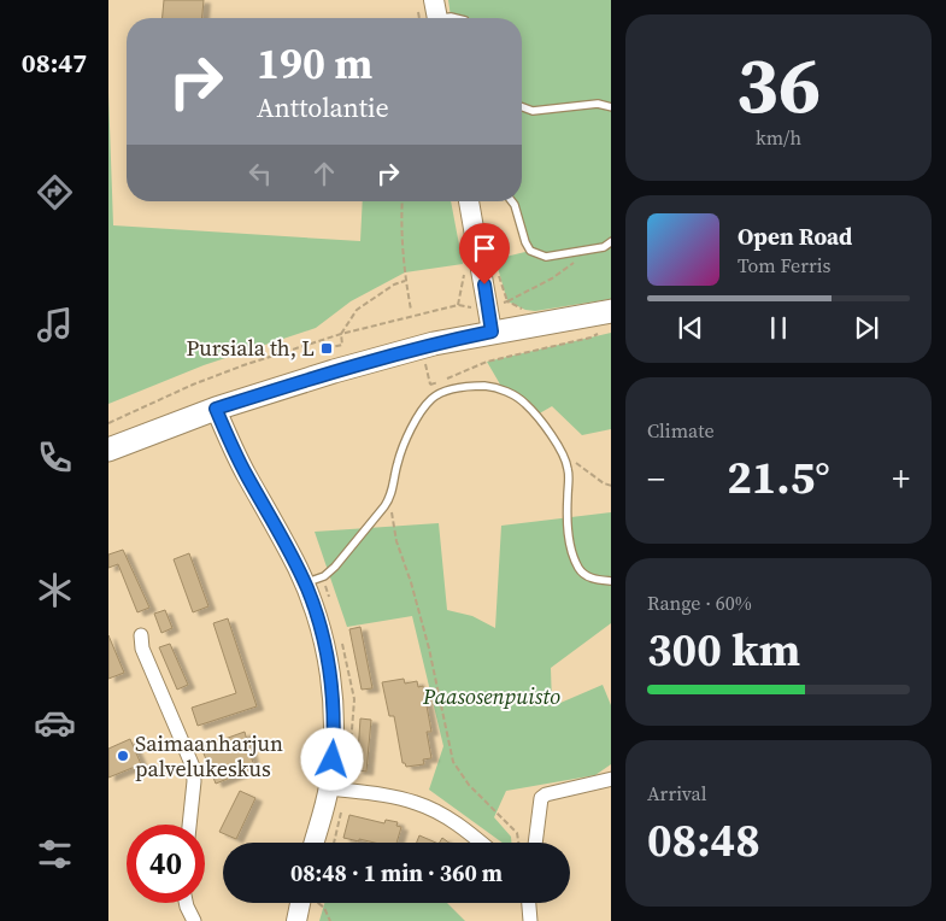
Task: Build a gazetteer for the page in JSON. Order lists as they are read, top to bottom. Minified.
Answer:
{"parks":["Paasosenpuisto"],"places":{"transit":["Pursiala th, L"],"other":["Saimaanharjun palvelukeskus"]},"page":{"tabs":"08:47","tile":[["36","km/h"],"Climate",["Range · 60%","300 km"],["Arrival","08:48"]],"turn":["190 m","Anttolantie"],"song":["Open Road","Tom Ferris"],"heat":["−","21.5°","+"],"limit":"40","trip":"08:48 · 1 min · 360 m"}}
